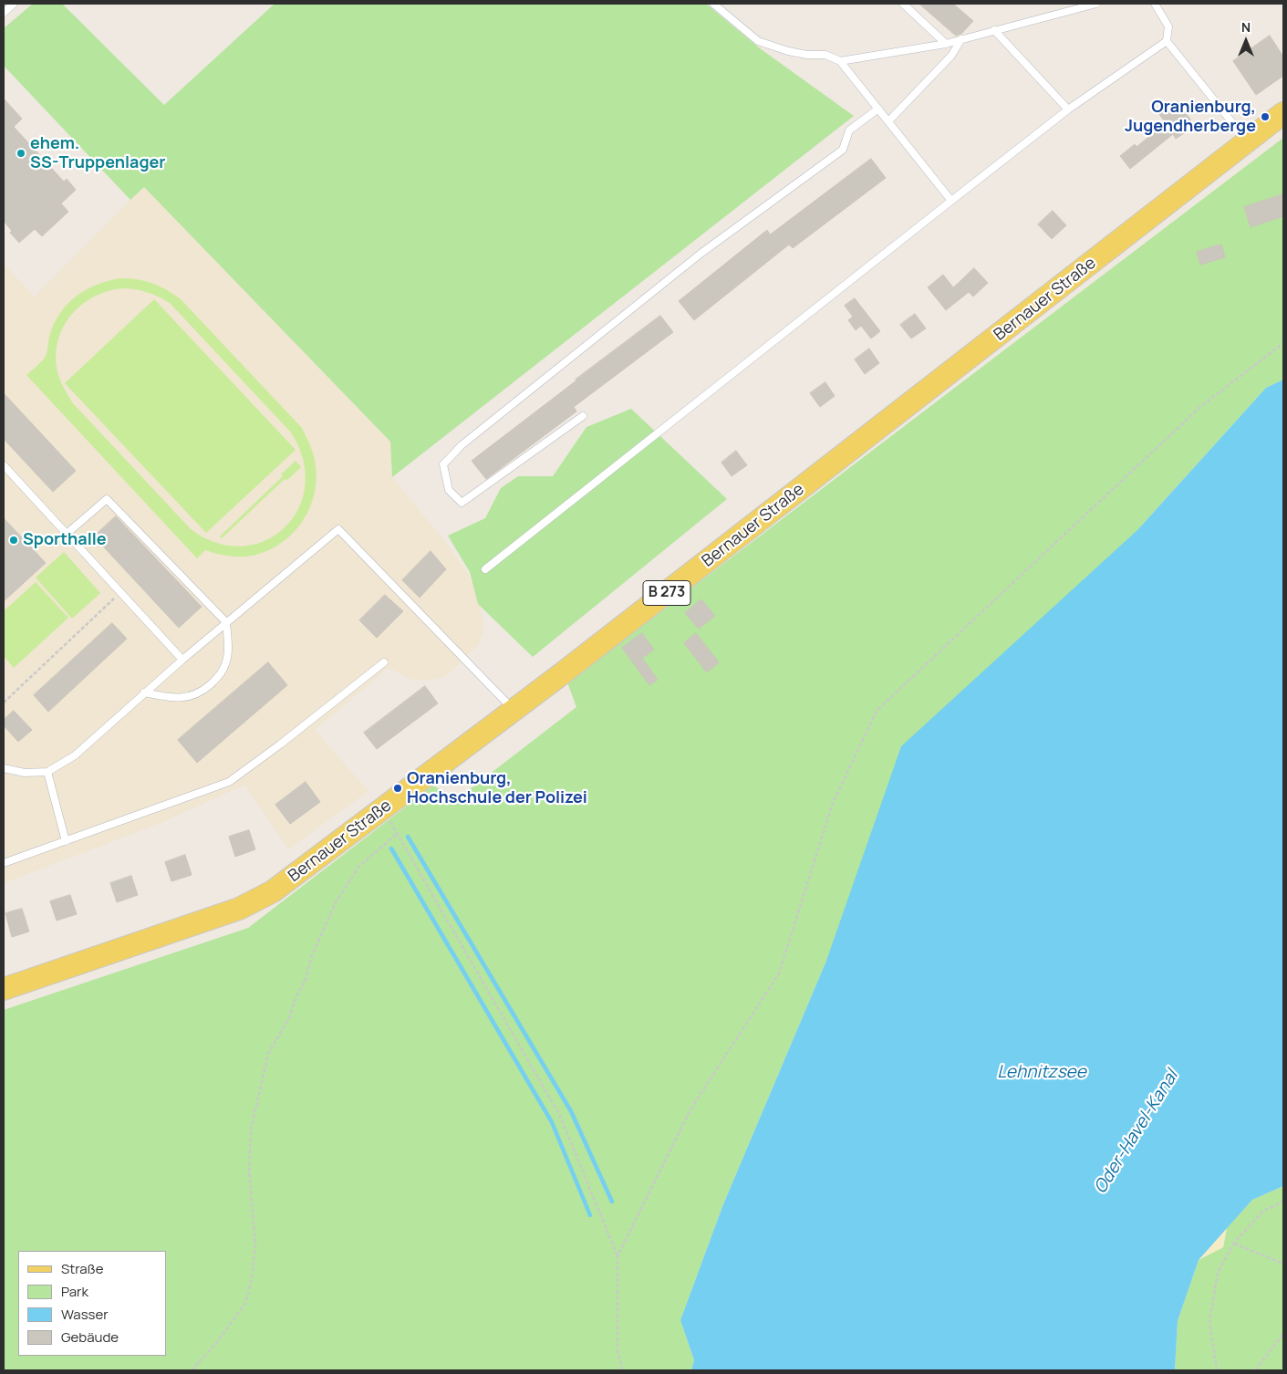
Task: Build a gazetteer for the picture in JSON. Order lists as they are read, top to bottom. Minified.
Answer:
{"streets":{"main road":["Bernauer Straße","B 273"]},"water":["Lehnitzsee","Oder-Havel-Kanal"],"places":["Oranienburg, Jugendherberge","ehem. SS-Truppenlager","Sporthalle","Oranienburg, Hochschule der Polizei"],"legend":["Straße","Park","Wasser","Gebäude"],"north":"top"}
